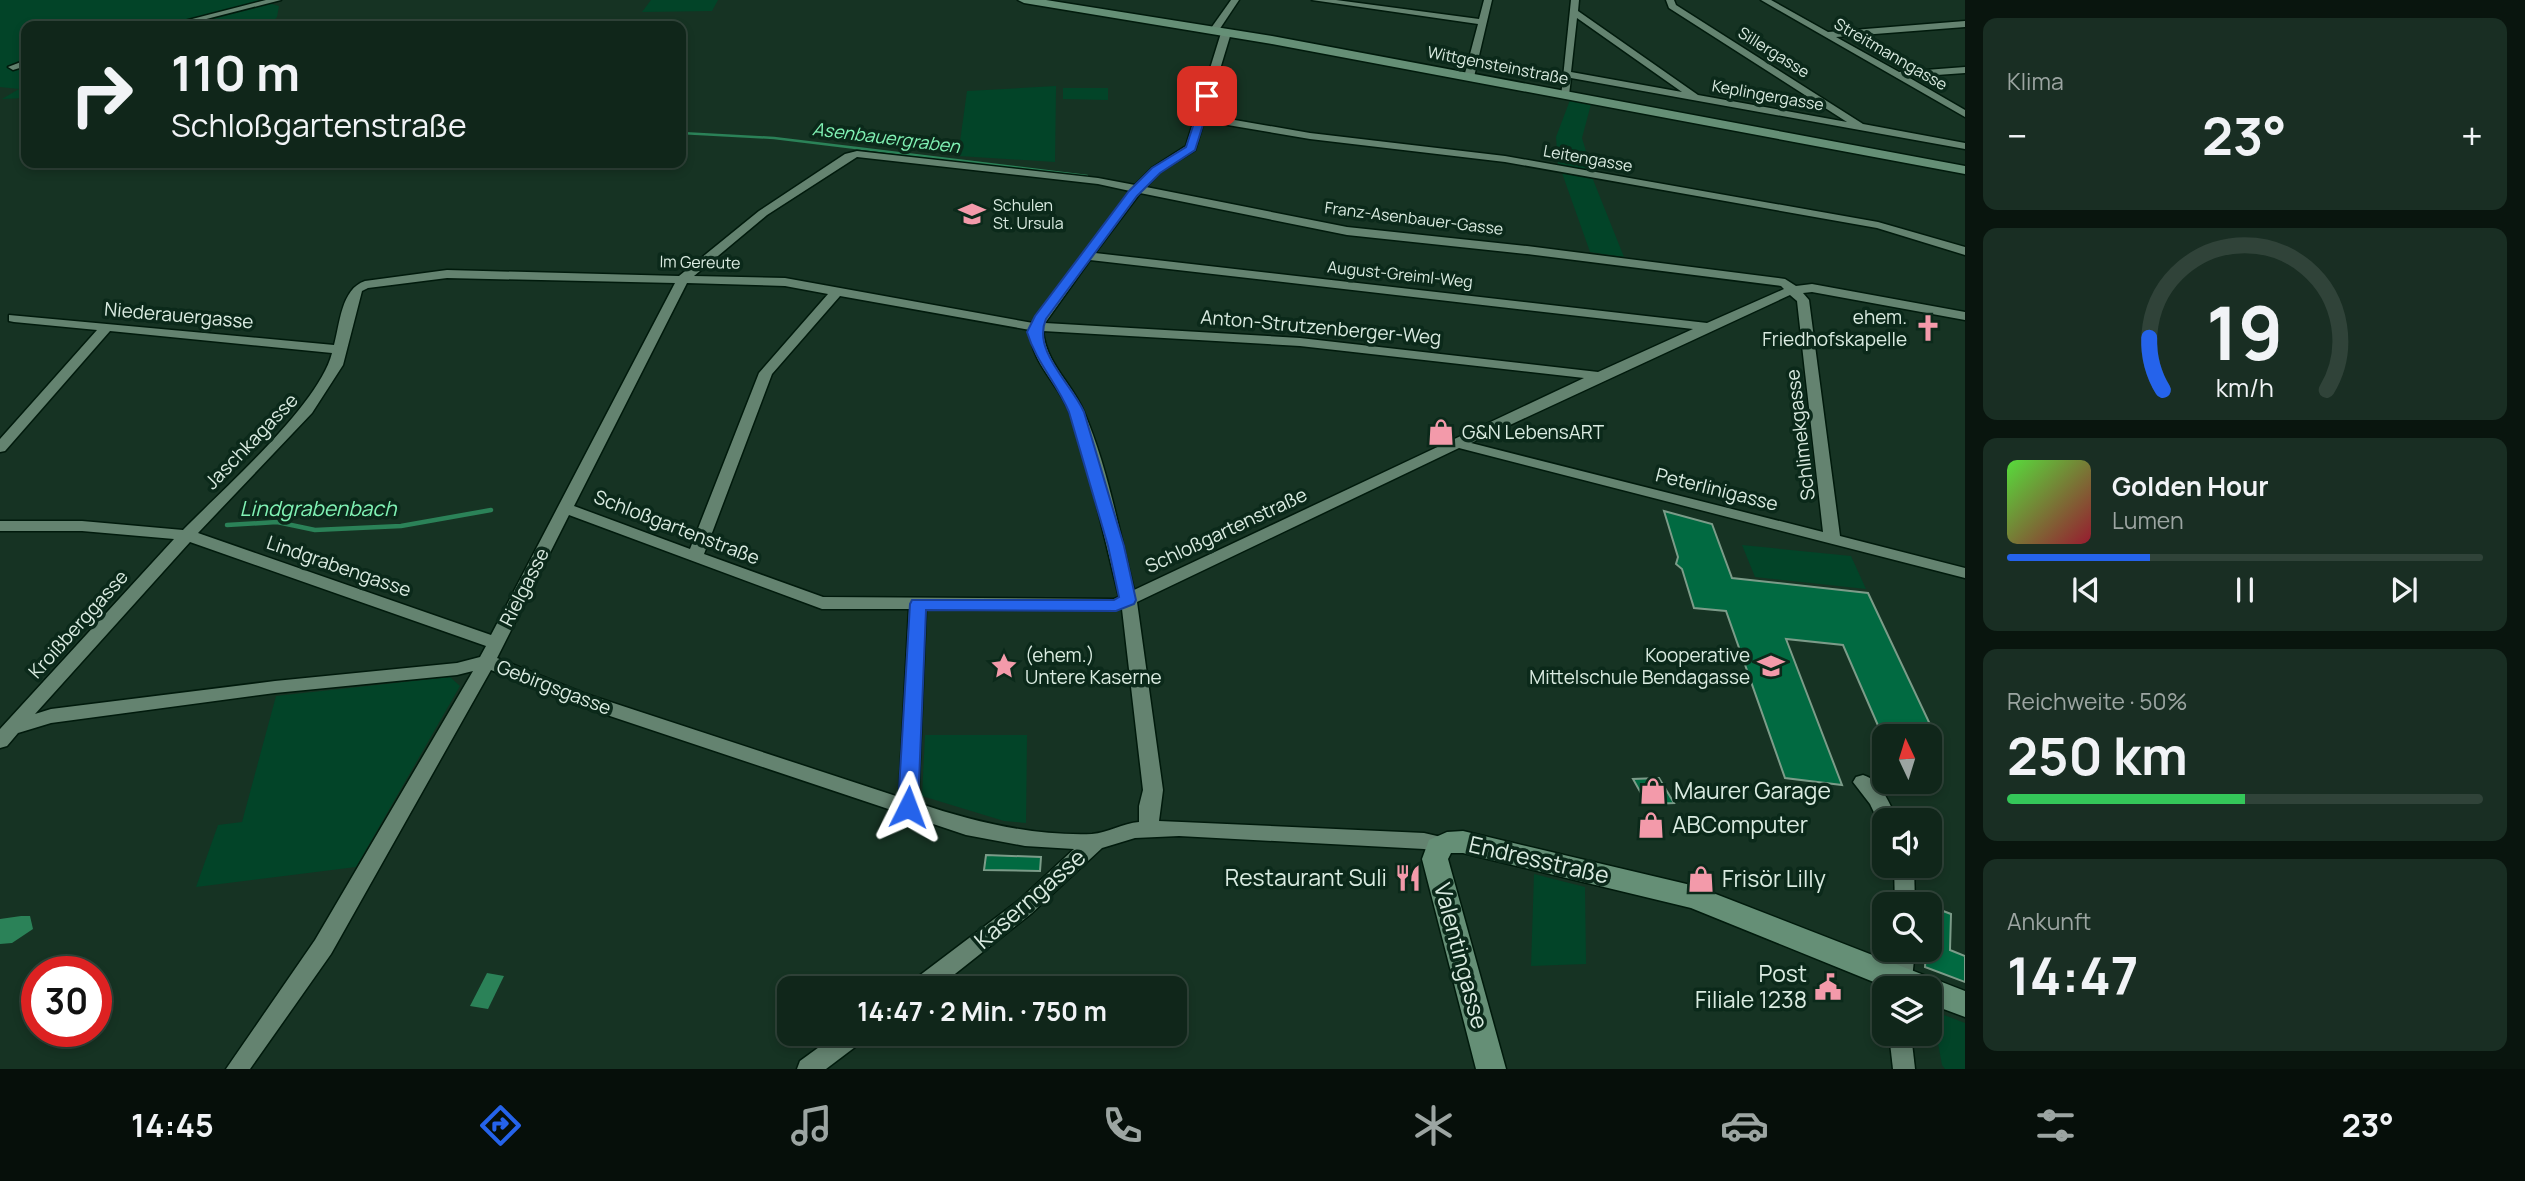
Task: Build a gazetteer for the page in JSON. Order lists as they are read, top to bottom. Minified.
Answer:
{"streets":{"street":["Sillergasse","Streitmanngasse","Wittgensteinstraße","Keplingergasse","Leitengasse","Franz-Asenbauer-Gasse","Im Gereute","August-Greiml-Weg","Niederauergasse","Anton-Strutzenberger-Weg","Schlimekgasse","Jaschkagasse","Peterlinigasse","Schloßgartenstraße","Lindgrabengasse","Rielgasse","Kroißberggasse","Gebirgsgasse","Endresstraße","Kaserngasse","Valentingasse"]},"crossings":[["Sillergasse","Keplingergasse"],["Franz-Asenbauer-Gasse","Schlimekgasse"],["Franz-Asenbauer-Gasse","Schloßgartenstraße"],["Franz-Asenbauer-Gasse","Rielgasse"],["Im Gereute","Anton-Strutzenberger-Weg"],["Im Gereute","Jaschkagasse"],["Im Gereute","Rielgasse"],["August-Greiml-Weg","Schloßgartenstraße"],["Niederauergasse","Jaschkagasse"],["Anton-Strutzenberger-Weg","Schloßgartenstraße"],["Schlimekgasse","Peterlinigasse"],["Schlimekgasse","Schloßgartenstraße"],["Jaschkagasse","Lindgrabengasse"],["Jaschkagasse","Kroißberggasse"],["Peterlinigasse","Schloßgartenstraße"],["Schloßgartenstraße","Rielgasse"],["Lindgrabengasse","Rielgasse"],["Lindgrabengasse","Kroißberggasse"],["Lindgrabengasse","Gebirgsgasse"],["Rielgasse","Gebirgsgasse"],["Kroißberggasse","Gebirgsgasse"],["Gebirgsgasse","Kaserngasse"],["Endresstraße","Kaserngasse"],["Endresstraße","Valentingasse"]],"water":["Asenbauergraben","Lindgrabenbach"],"places":{"school or university":["Schulen St. Ursula","Kooperative Mittelschule Bendagasse"],"church":["ehem. Friedhofskapelle"],"shop":["G&N LebensART","Maurer Garage","ABComputer","Frisör Lilly"],"place":["(ehem.) Untere Kaserne"],"restaurant":["Restaurant Suli"],"public building":["Post Filiale 1238"]},"north":"top","page":{"tile":["Klima",["Reichweite · 50%","250 km"],["Ankunft","14:47"]],"turn":["110 m","Schloßgartenstraße"],"heat":["−","23°","+"],"song":["Golden Hour","Lumen"],"limit":"30","trip":"14:47 · 2 Min. · 750 m","tabs":["14:45","23°"],"gauge":["19","km/h"]}}
